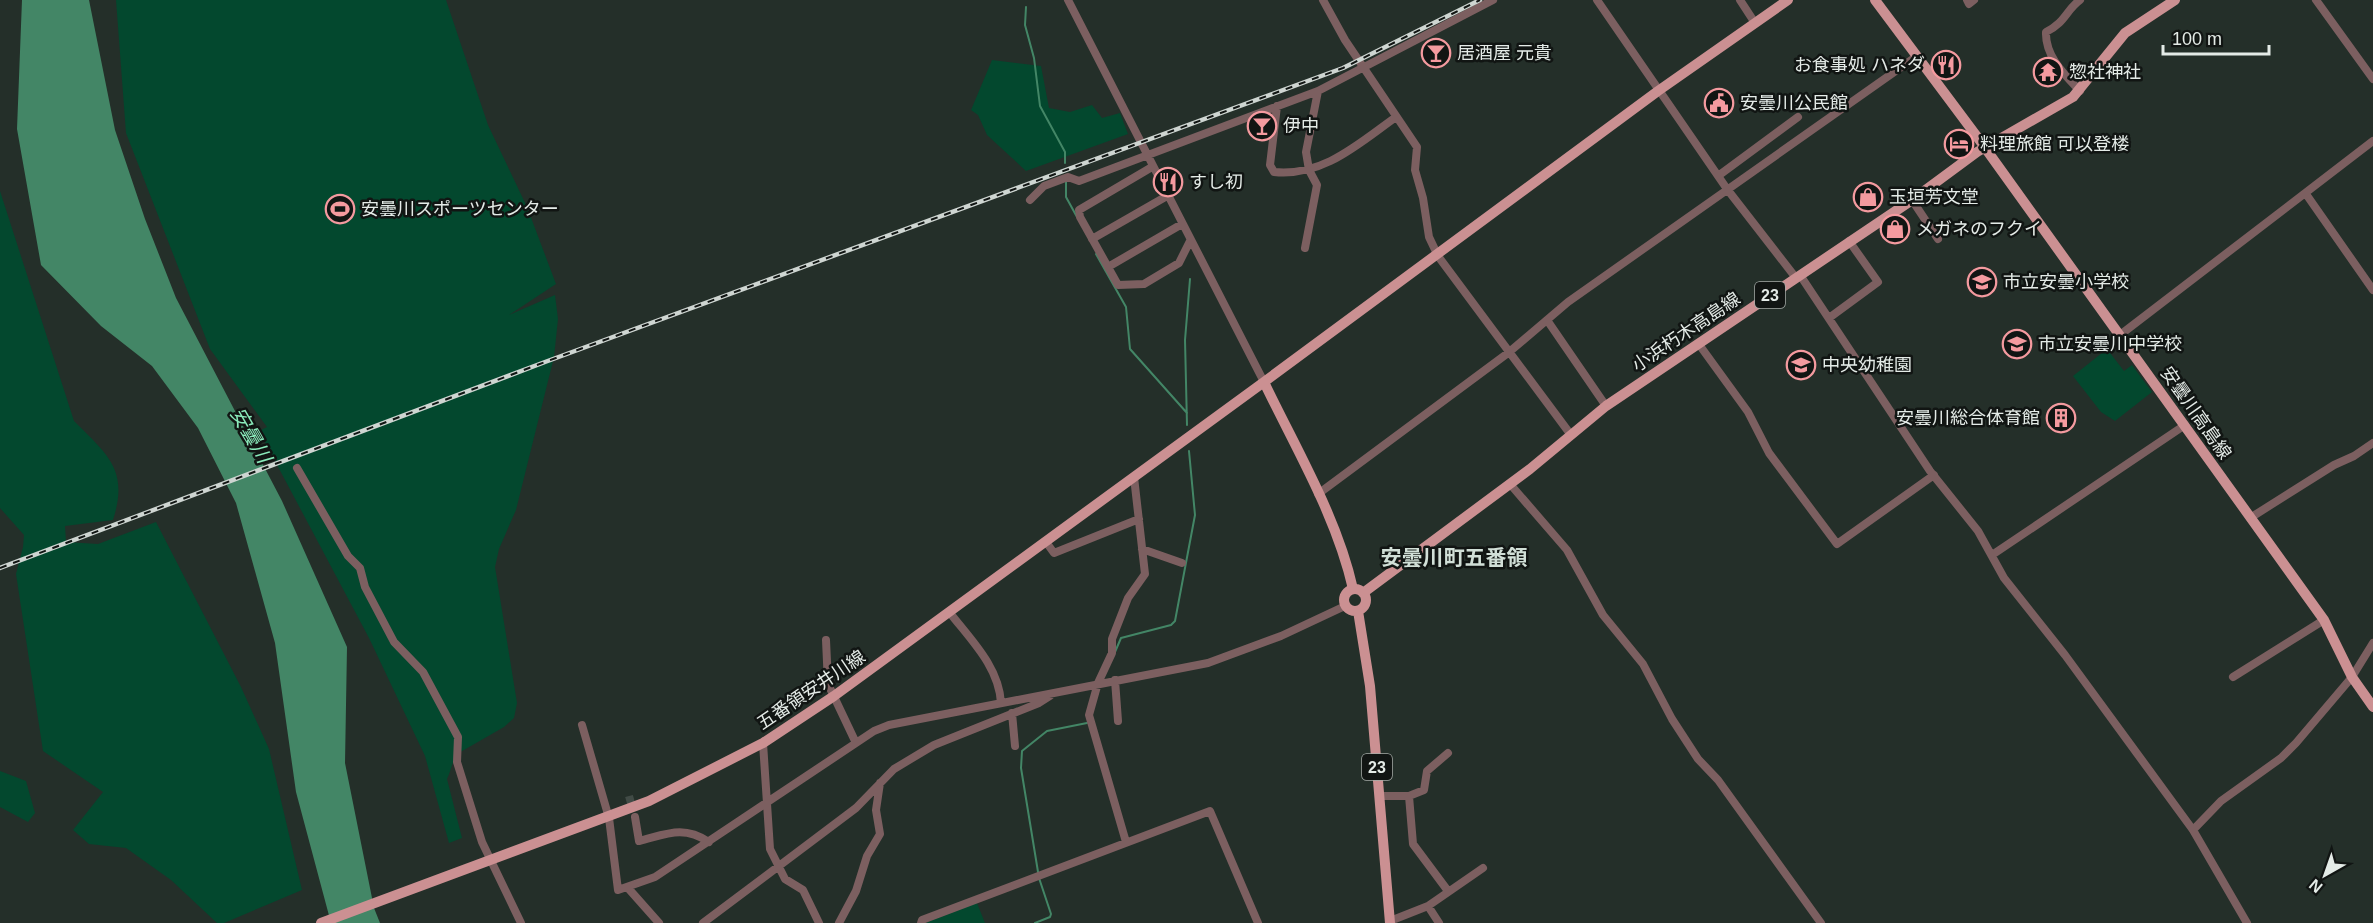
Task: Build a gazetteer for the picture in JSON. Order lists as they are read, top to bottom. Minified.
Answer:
{"streets":{"main road":["23","小浜朽木高島線","安曇川高島線","五番領安井川線"]},"crossings":[["23","小浜朽木高島線"],["小浜朽木高島線","安曇川高島線"]],"districts":["安曇川町五番領"],"water":["安曇川"],"places":{"bar":["居酒屋 元貴","伊中"],"restaurant":["お食事処 ハネダ","すし初"],"temple":["惣社神社"],"public building":["安曇川公民館"],"hotel":["料理旅館 可以登楼"],"shop":["玉垣芳文堂","メガネのフクイ"],"sports":["安曇川スポーツセンター"],"school or university":["市立安曇小学校","市立安曇川中学校","中央幼稚園"],"building":["安曇川総合体育館"]},"scale_bar":"100 m","north":"bottom left"}
